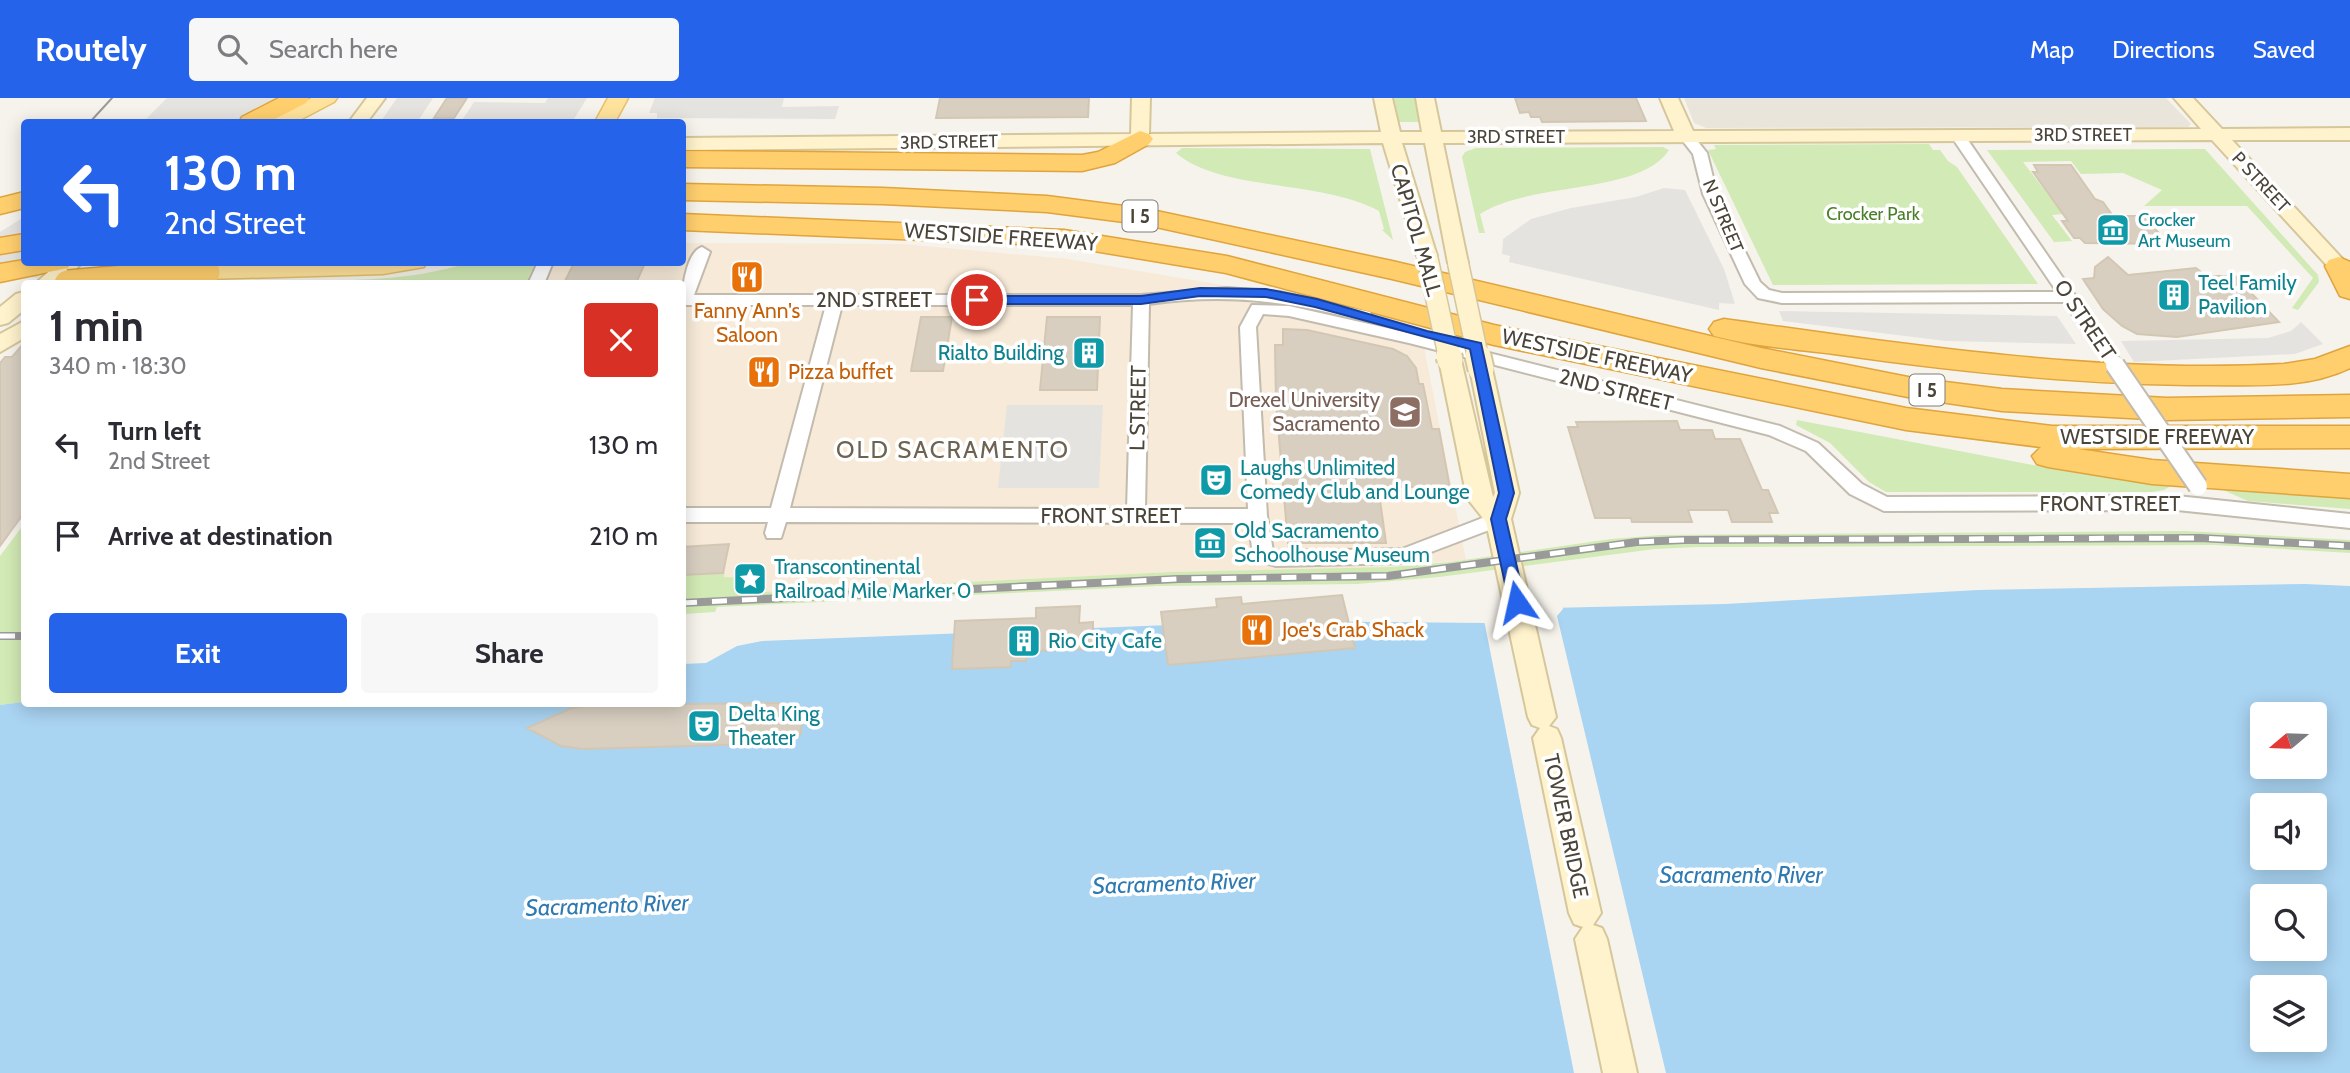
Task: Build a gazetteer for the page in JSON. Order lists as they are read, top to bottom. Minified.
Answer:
{"streets":{"highway":["I 5","WESTSIDE FREEWAY"],"main road":["3RD STREET","P STREET","N STREET","CAPITOL MALL","TOWER BRIDGE"],"street":["2ND STREET","O STREET","L STREET","FRONT STREET"]},"crossings":[["3RD STREET","P STREET"],["3RD STREET","N STREET"],["3RD STREET","CAPITOL MALL"],["3RD STREET","O STREET"],["N STREET","O STREET"],["CAPITOL MALL","2ND STREET"],["CAPITOL MALL","TOWER BRIDGE"],["2ND STREET","L STREET"],["2ND STREET","FRONT STREET"],["O STREET","FRONT STREET"],["L STREET","FRONT STREET"]],"districts":["OLD SACRAMENTO"],"water":["Sacramento River"],"parks":["Crocker Park"],"places":{"museum":["Crocker Art Museum","Old Sacramento Schoolhouse Museum"],"restaurant":["Fanny Ann's Saloon","Pizza buffet","Joe's Crab Shack"],"building":["Teel Family Pavilion","Rialto Building","Rio City Cafe"],"school or university":["Drexel University Sacramento"],"theatre":["Laughs Unlimited Comedy Club and Lounge","Delta King Theater"],"place":["Transcontinental Railroad Mile Marker 0"]},"north":"left","page":{"header":"Routely","search":"Search here","nav":["Map","Directions","Saved"],"turn":["130 m","2nd Street"],"heading":["1 min","340 m · 18:30"],"list":[{"name":"Turn left","note":"2nd Street","value":"130 m"},{"name":"Arrive at destination","value":"210 m"}],"buttons":["Exit","Share"]}}
